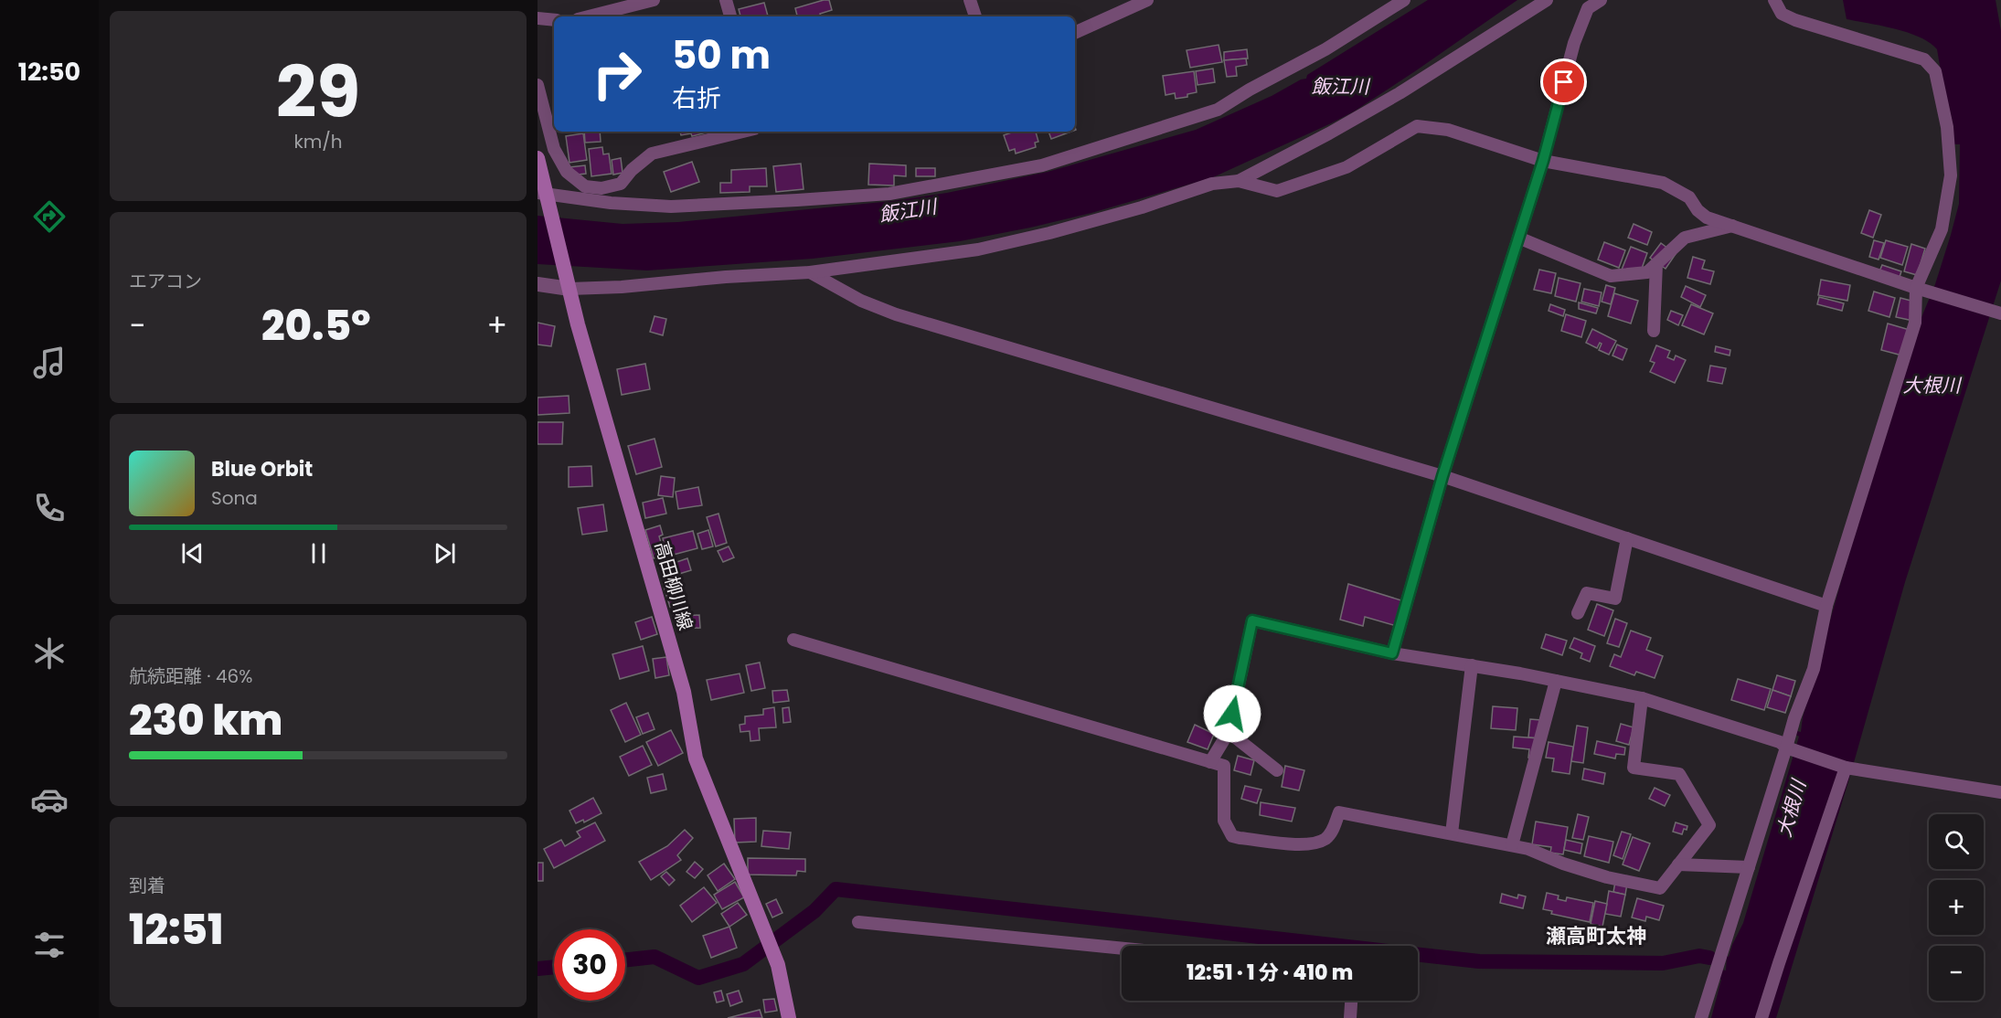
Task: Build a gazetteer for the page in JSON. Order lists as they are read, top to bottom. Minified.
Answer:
{"streets":{"main road":["高田柳川線"]},"districts":["瀬高町太神"],"water":["飯江川","大根川"],"page":{"tabs":"12:50","tile":[["29","km/h"],"エアコン",["航続距離 · 46%","230 km"],["到着","12:51"]],"turn":["50 m","右折"],"heat":["−","20.5°","+"],"song":["Blue Orbit","Sona"],"map_buttons":["+","−"],"limit":"30","trip":"12:51 · 1 分 · 410 m"}}
